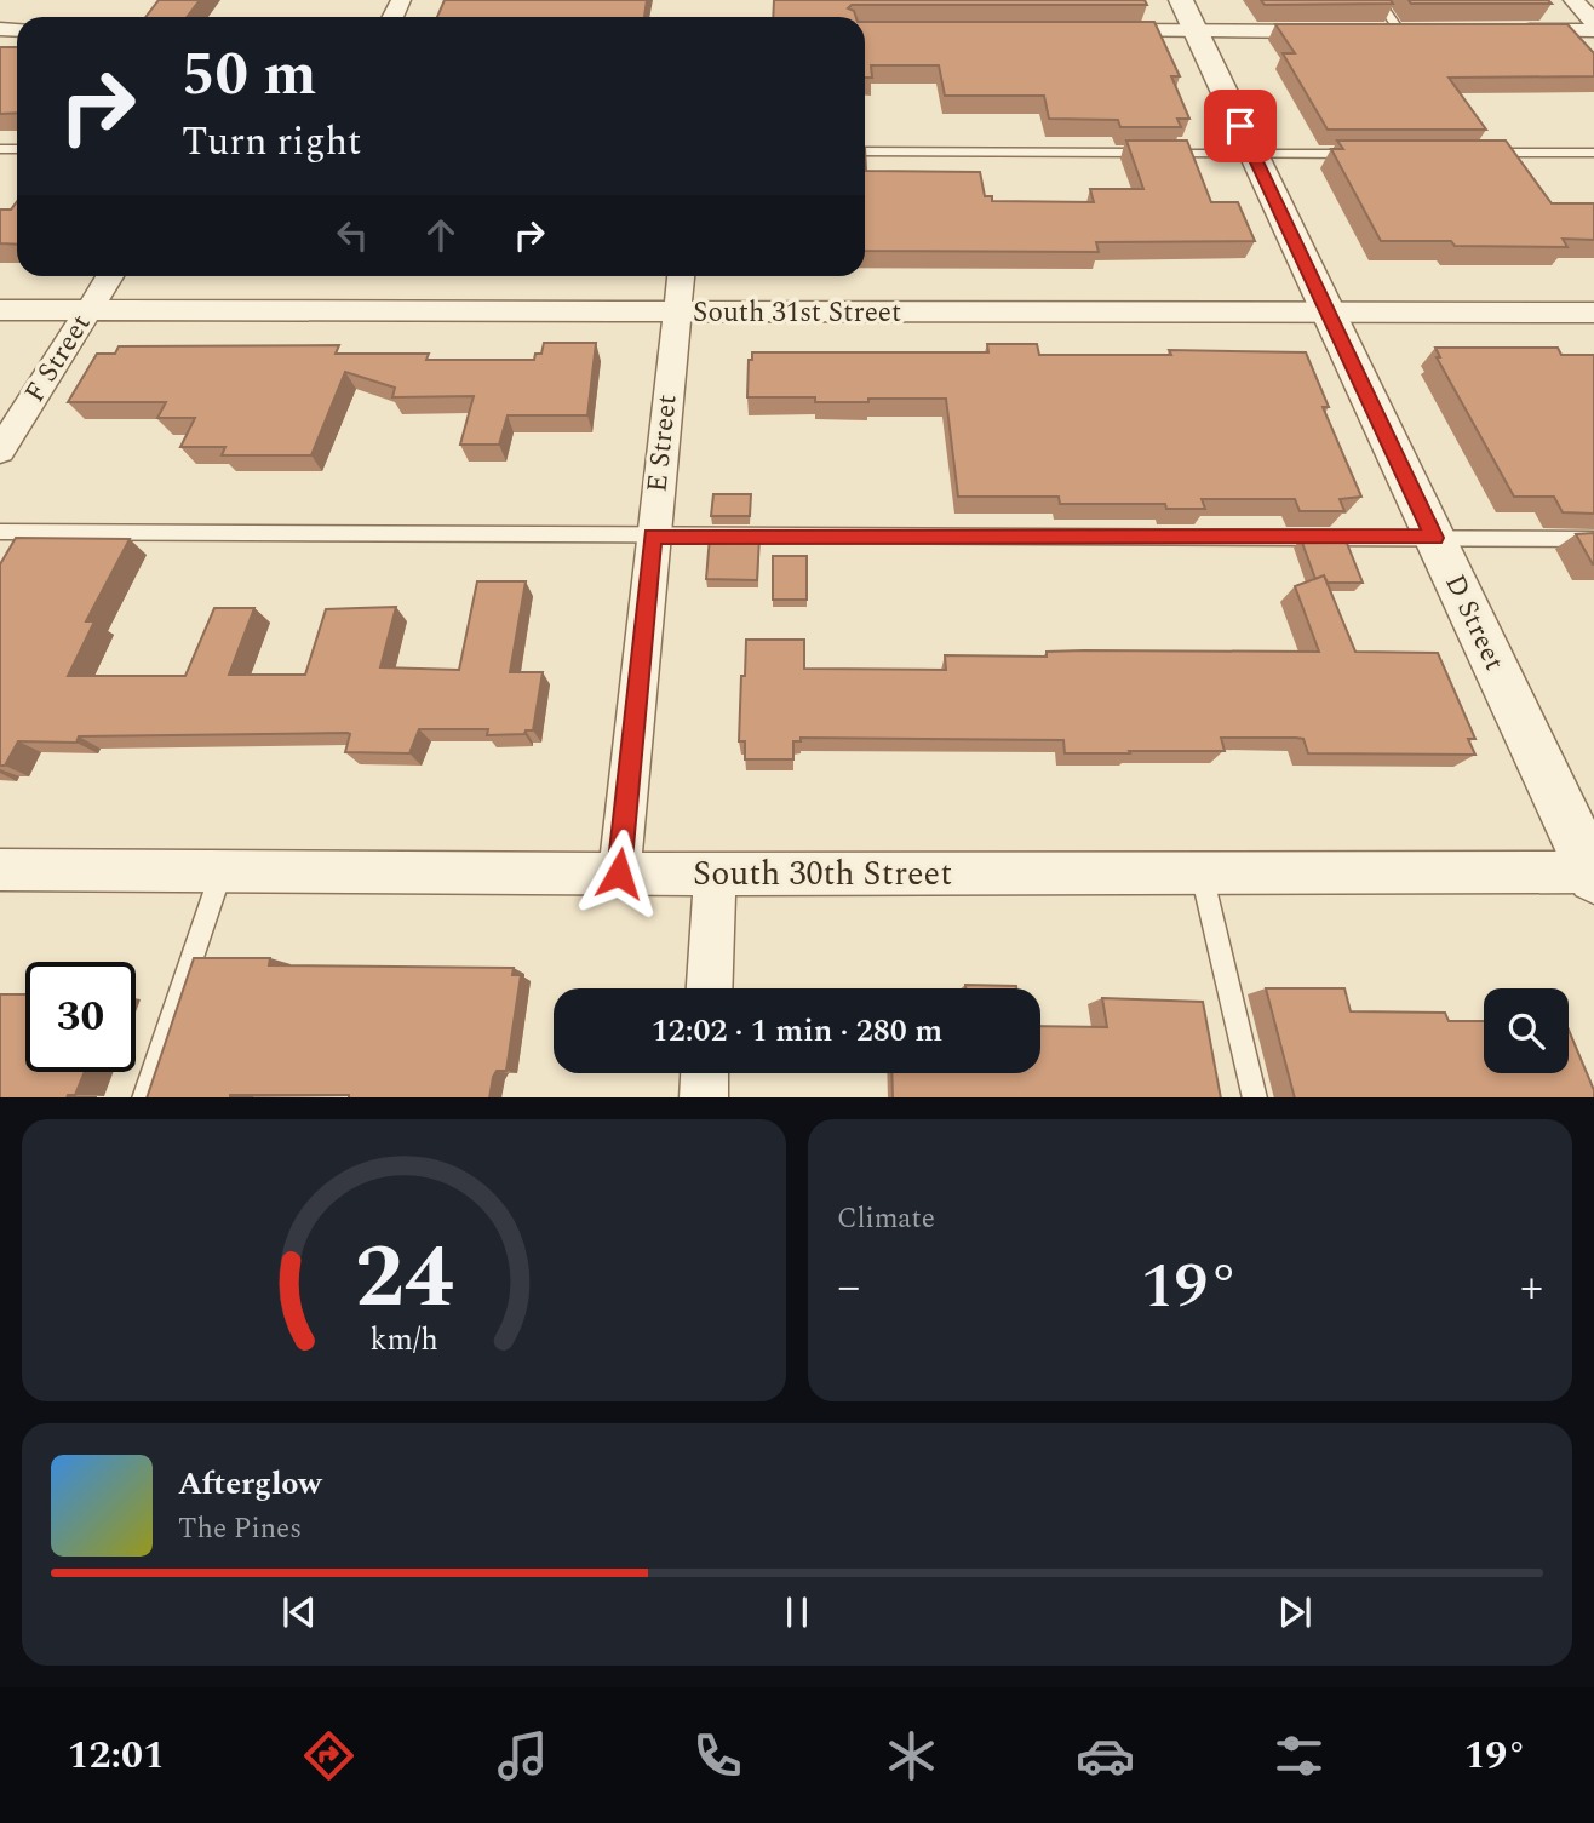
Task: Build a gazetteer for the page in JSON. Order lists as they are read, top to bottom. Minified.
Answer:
{"streets":{"street":["South 31st Street","F Street","E Street","D Street","South 30th Street"]},"crossings":[["South 31st Street","F Street"],["South 31st Street","E Street"],["South 31st Street","D Street"],["E Street","South 30th Street"],["D Street","South 30th Street"]],"page":{"turn":["50 m","Turn right"],"limit":"30","trip":"12:02 · 1 min · 280 m","tile":"Climate","heat":["−","19°","+"],"song":["Afterglow","The Pines"],"tabs":["12:01","19°"],"gauge":["24","km/h"]}}
